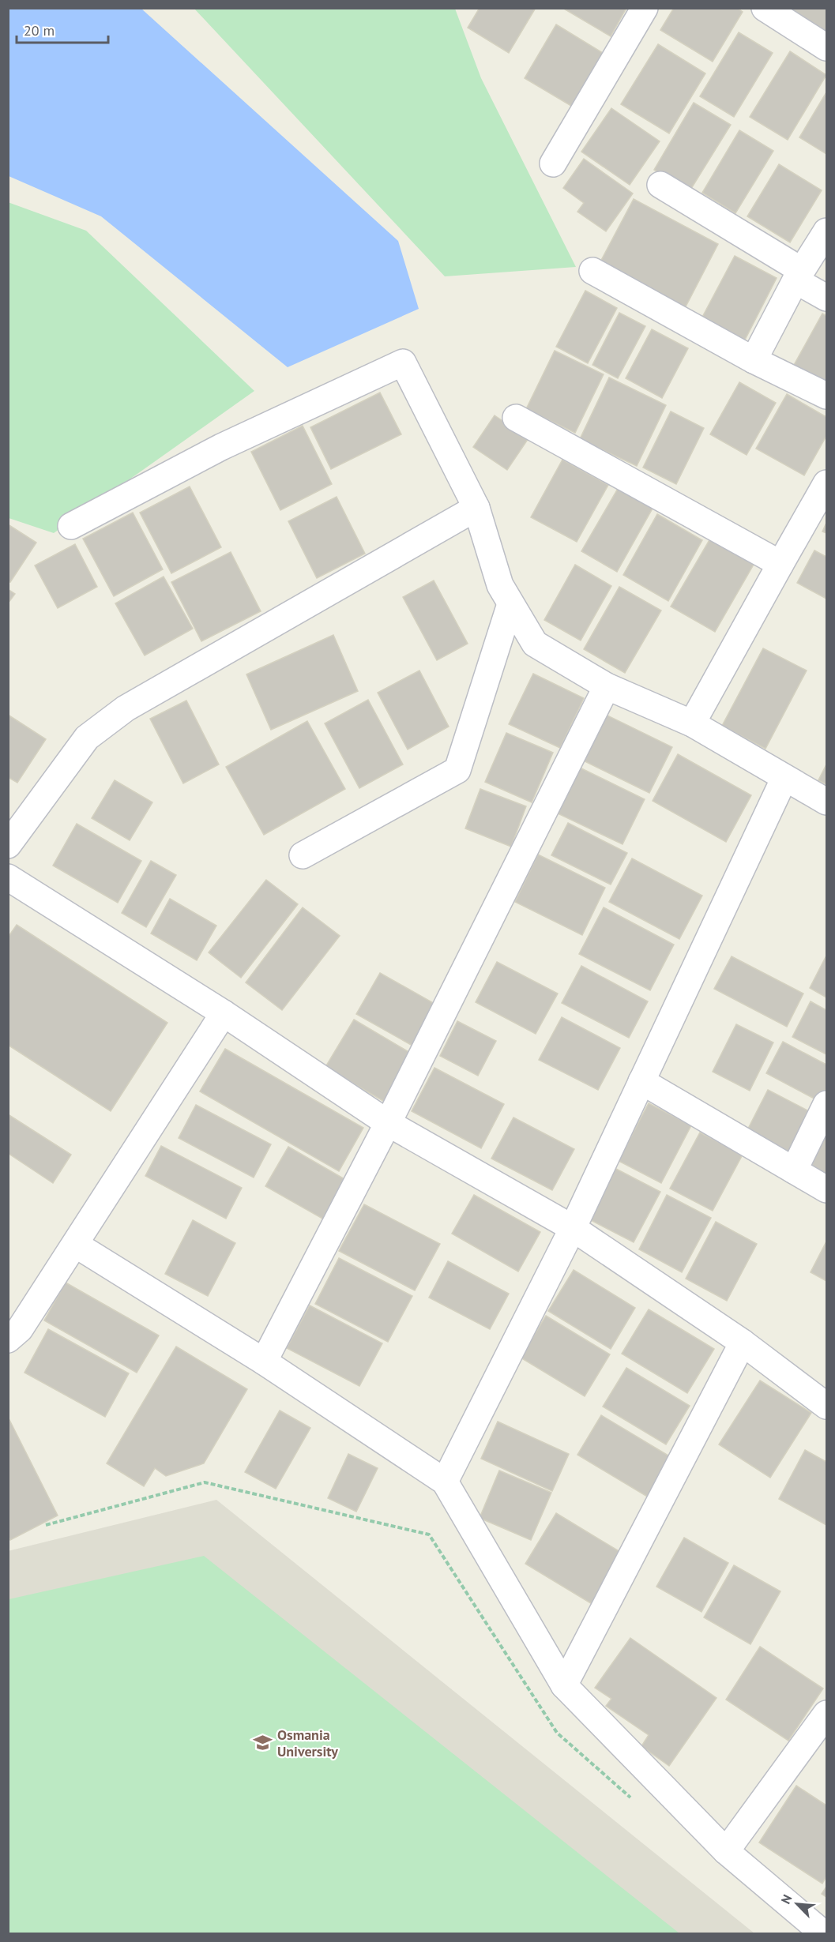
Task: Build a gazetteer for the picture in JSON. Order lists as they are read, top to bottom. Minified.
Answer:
{"places":{"school or university":["Osmania University"]},"scale_bar":"20 m","north":"top left"}
